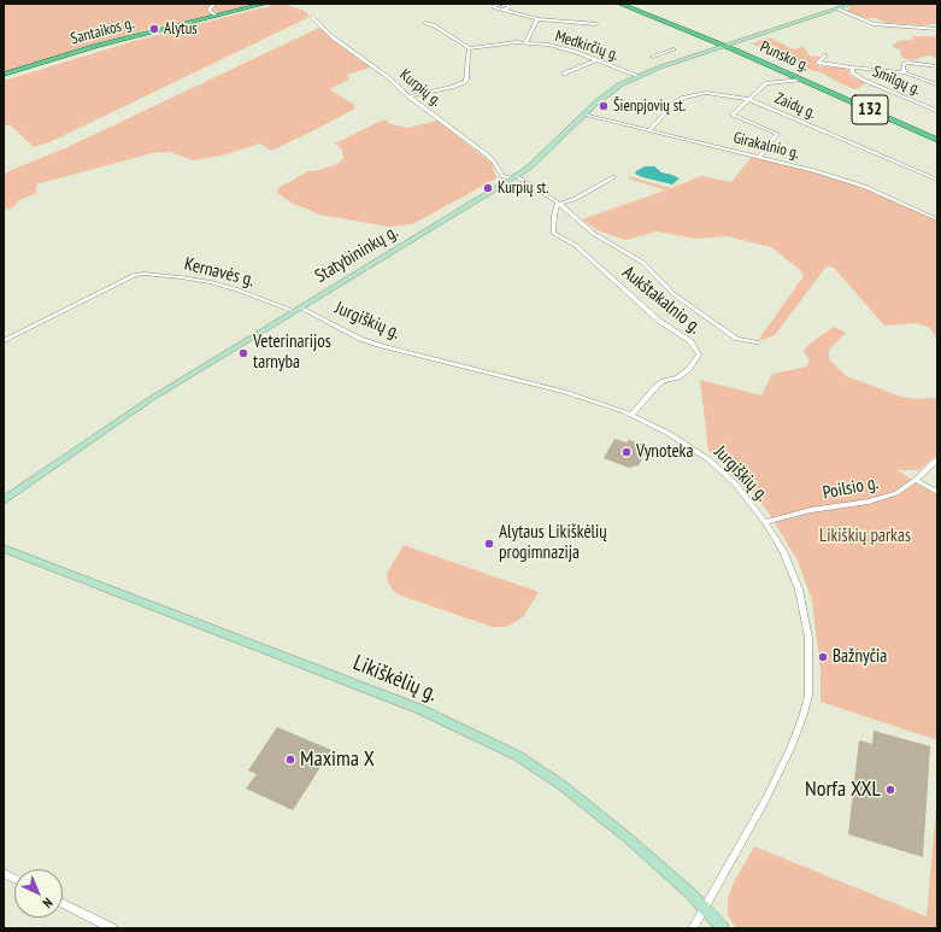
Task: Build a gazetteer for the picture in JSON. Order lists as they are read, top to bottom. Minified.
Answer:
{"streets":{"main road":["Santaikos g.","Punsko g.","132"],"street":["Medkirčių g.","Smilgų g.","Kurpių g.","Zaidų g.","Girakalnio g.","Statybininkų g.","Kernavės g.","Aukštakalnio g.","Jurgiškių g.","Poilsio g.","Likiškėlių g."]},"crossings":[["Medkirčių g.","Statybininkų g."],["Punsko g.","Statybininkų g."],["Kurpių g.","Statybininkų g."],["Kurpių g.","Aukštakalnio g."],["Zaidų g.","Girakalnio g."],["Girakalnio g.","Statybininkų g."],["Statybininkų g.","Kernavės g."],["Statybininkų g.","Aukštakalnio g."],["Statybininkų g.","Jurgiškių g."],["Kernavės g.","Jurgiškių g."],["Aukštakalnio g.","Jurgiškių g."],["Jurgiškių g.","Poilsio g."],["Jurgiškių g.","Likiškėlių g."]],"parks":["Likiškių parkas"],"places":["Alytus","Šienpjovių st.","Kurpių st.","Veterinarijos tarnyba","Vynoteka","Alytaus Likiškėlių progimnazija","Bažnyčia","Maxima X","Norfa XXL"],"north":"bottom right"}
